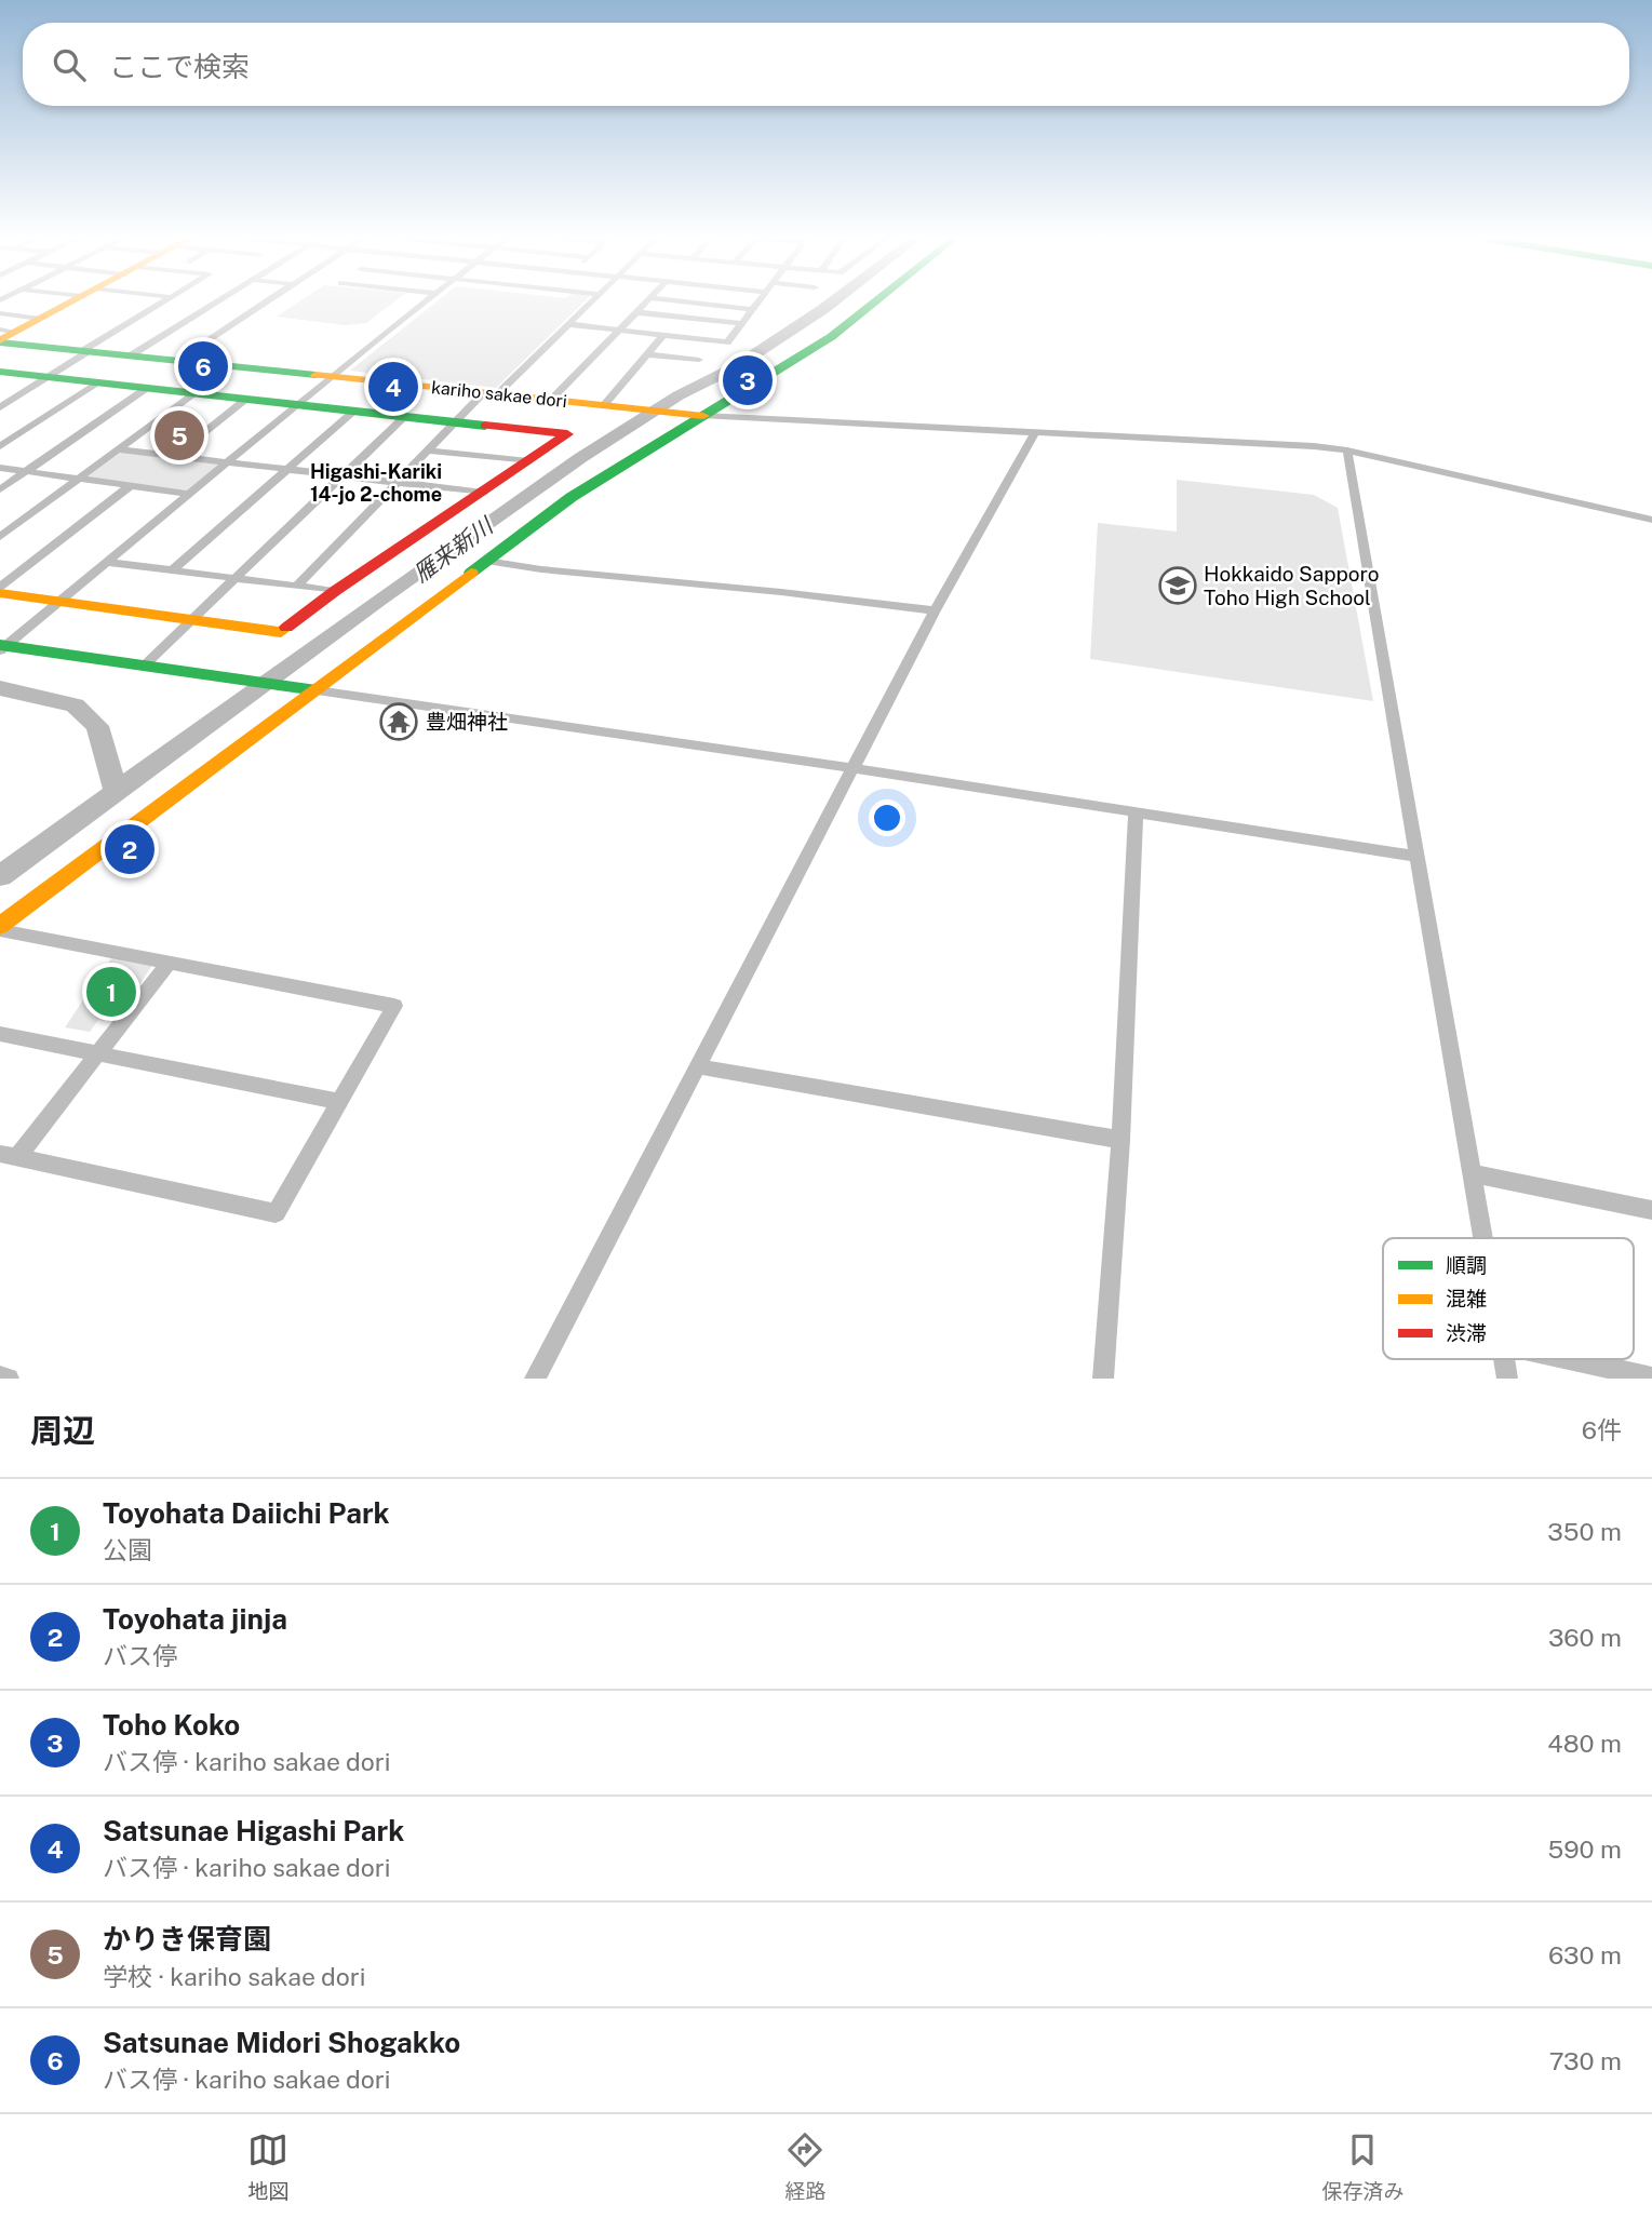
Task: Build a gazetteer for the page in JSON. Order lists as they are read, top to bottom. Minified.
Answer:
{"streets":{"street":["kariho sakae dori"]},"districts":["Higashi-Kariki 14-jo 2-chome"],"water":["雁来新川"],"places":{"school or university":["Hokkaido Sapporo Toho High School"],"temple":["豊畑神社"]},"legend":["順調","混雑","渋滞"],"page":{"search":"ここで検索","pins":["6","3","4","5","2","1"],"heading":["周辺","6件"],"list":[{"mark":"1","name":"Toyohata Daiichi Park","note":"公園","value":"350 m"},{"mark":"2","name":"Toyohata jinja","note":"バス停","value":"360 m"},{"mark":"3","name":"Toho Koko","note":"バス停 · kariho sakae dori","value":"480 m"},{"mark":"4","name":"Satsunae Higashi Park","note":"バス停 · kariho sakae dori","value":"590 m"},{"mark":"5","name":"かりき保育園","note":"学校 · kariho sakae dori","value":"630 m"},{"mark":"6","name":"Satsunae Midori Shogakko","note":"バス停 · kariho sakae dori","value":"730 m"}],"nav":["地図","経路","保存済み"]}}
